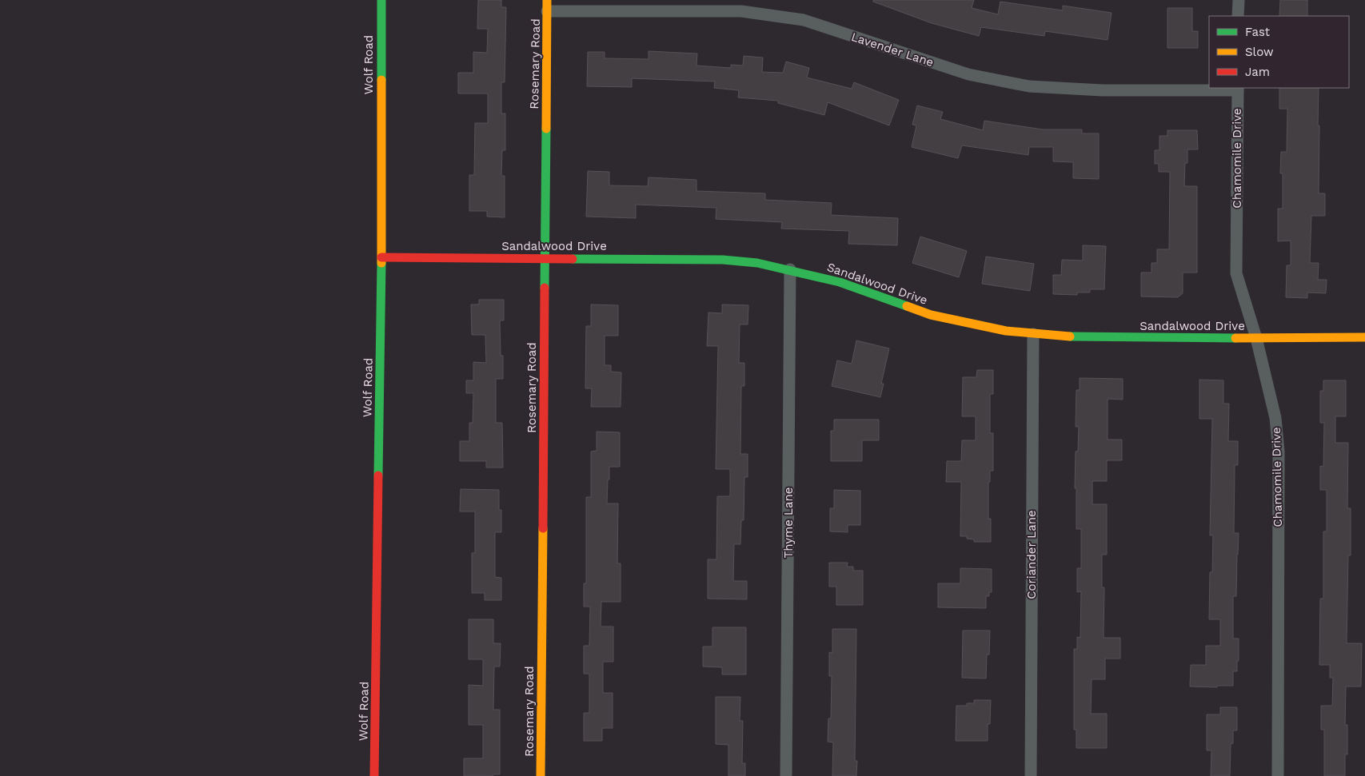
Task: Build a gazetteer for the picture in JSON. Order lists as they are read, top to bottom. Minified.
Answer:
{"streets":{"street":["Lavender Lane","Rosemary Road","Wolf Road","Chamomile Drive","Sandalwood Drive","Thyme Lane","Coriander Lane"]},"crossings":[["Lavender Lane","Rosemary Road"],["Lavender Lane","Chamomile Drive"],["Rosemary Road","Sandalwood Drive"],["Wolf Road","Sandalwood Drive"],["Chamomile Drive","Sandalwood Drive"],["Sandalwood Drive","Thyme Lane"],["Sandalwood Drive","Coriander Lane"]],"legend":["Fast","Slow","Jam"]}
